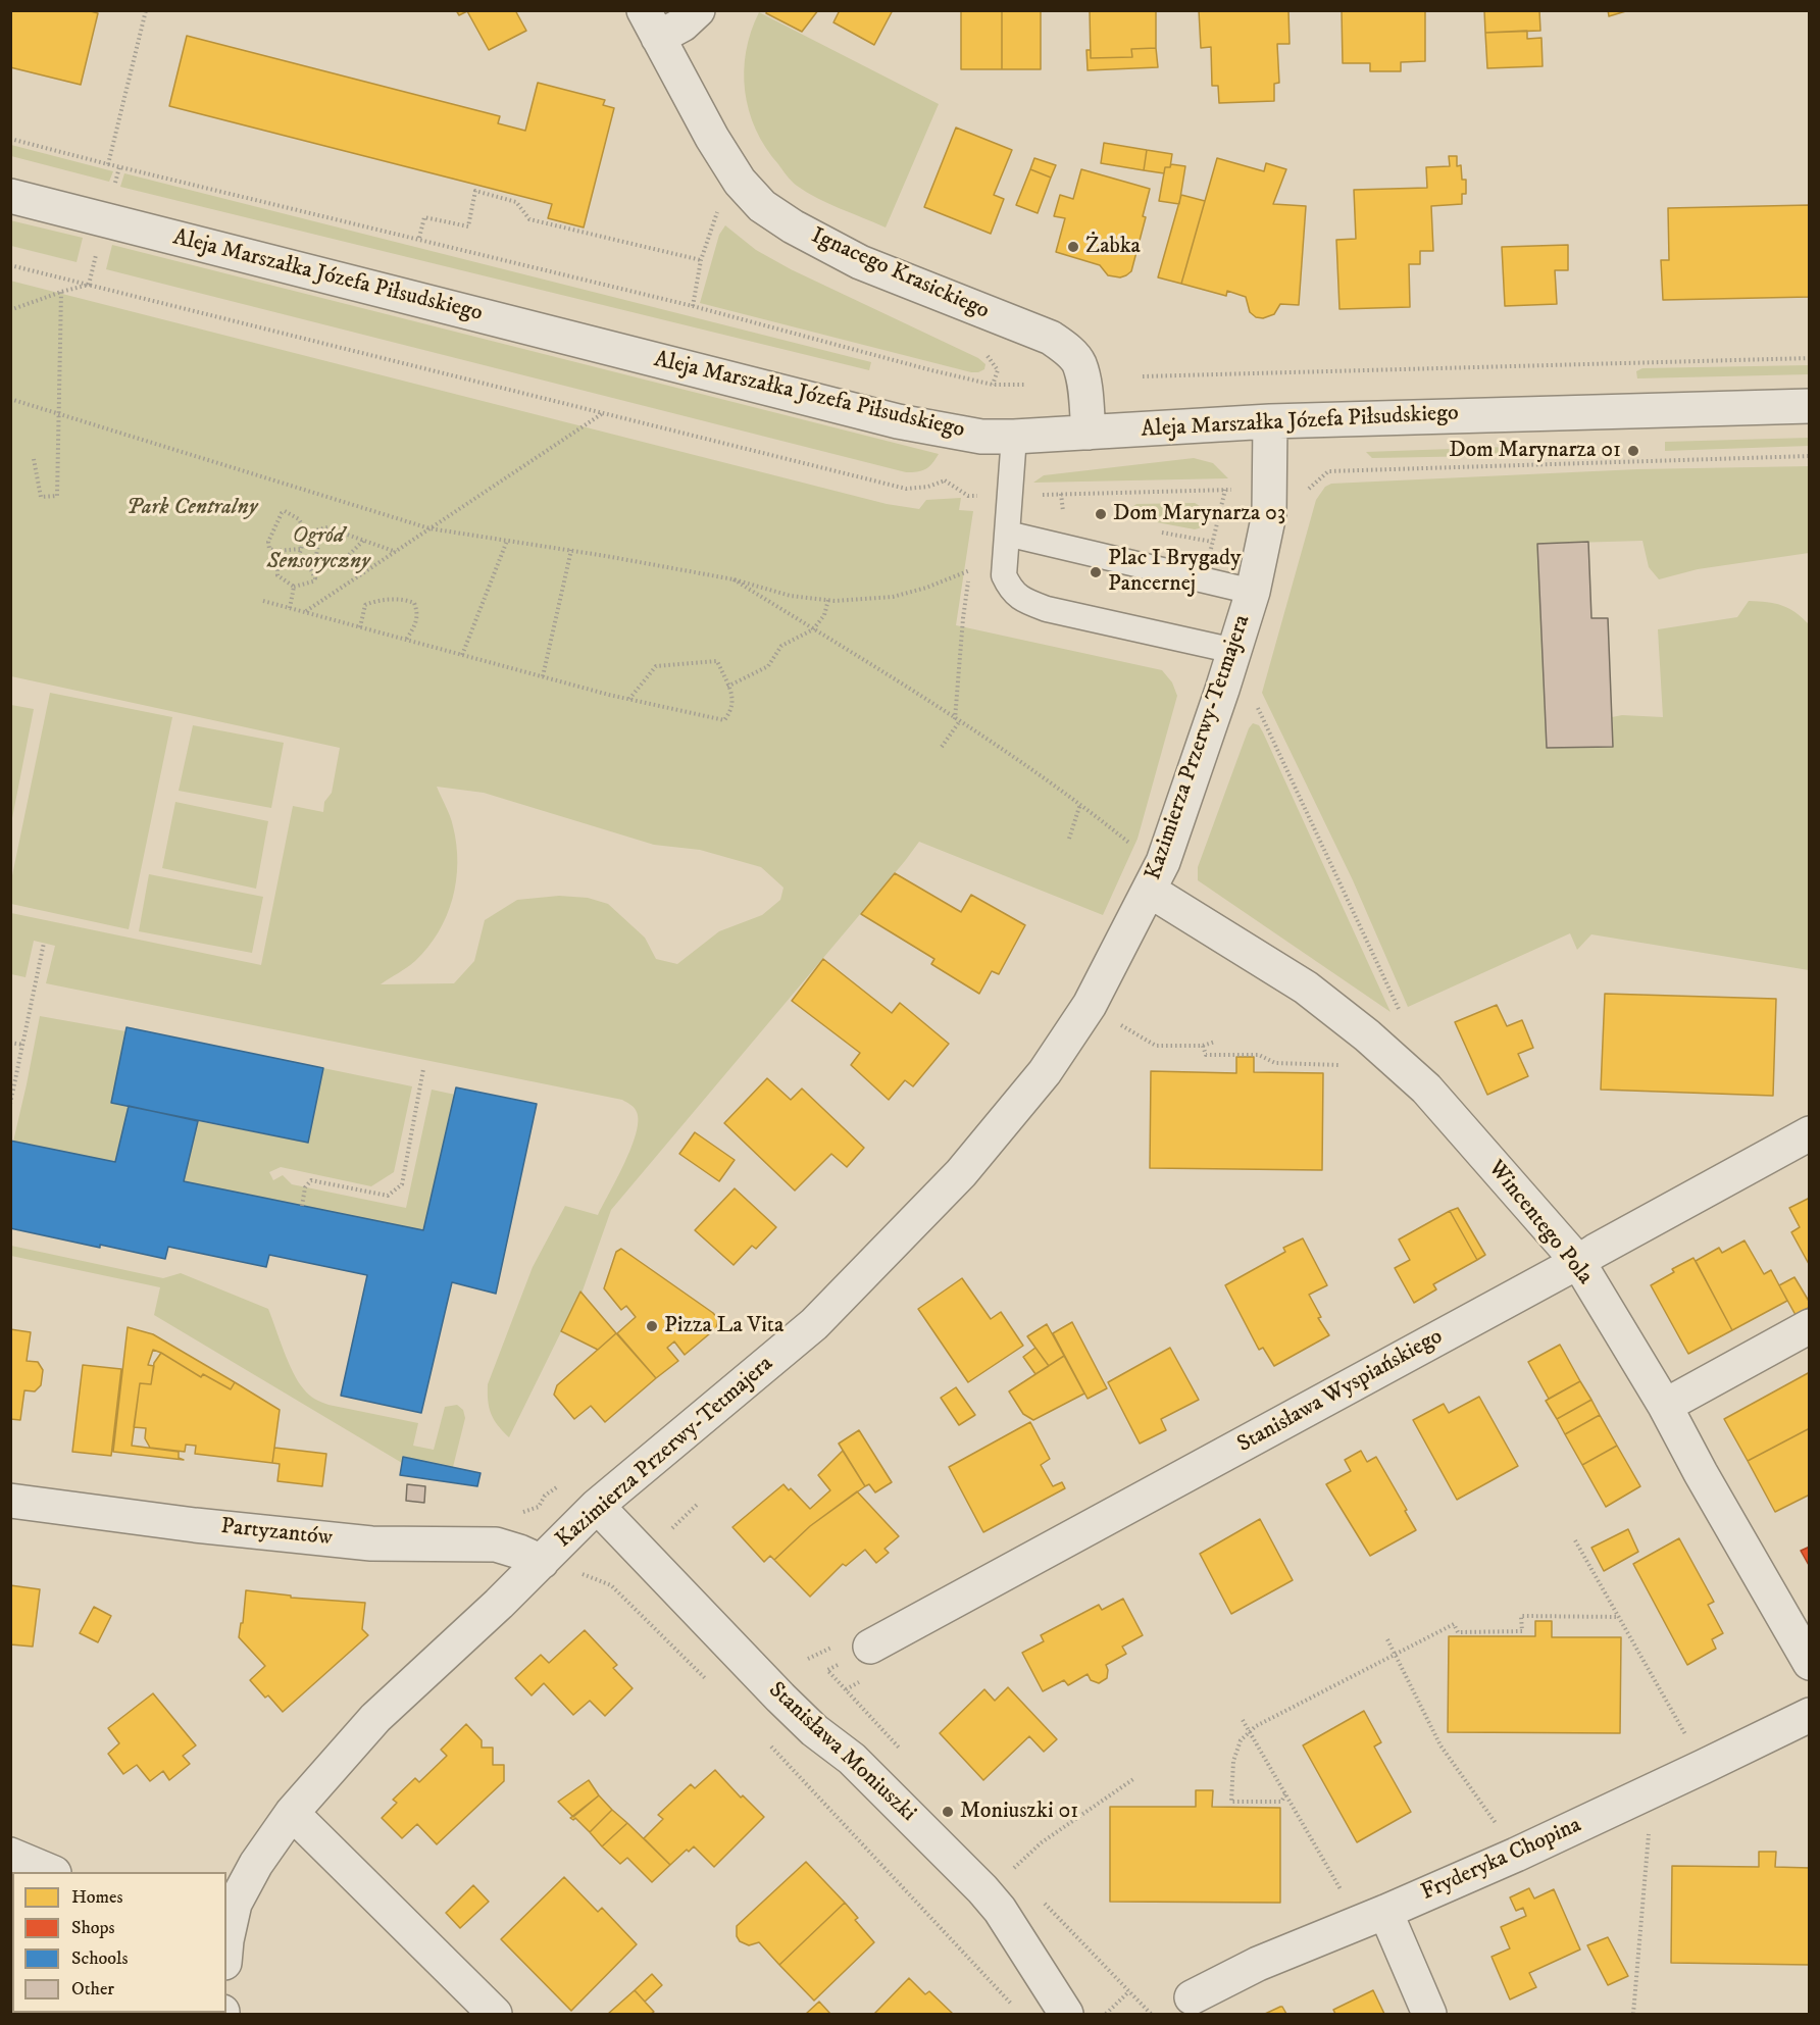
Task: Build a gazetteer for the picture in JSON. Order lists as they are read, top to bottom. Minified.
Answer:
{"streets":{"street":["Ignacego Krasickiego","Aleja Marszałka Józefa Piłsudskiego","Kazimierza Przerwy-Tetmajera","Wincentego Pola","Stanisława Wyspiańskiego","Partyzantów","Stanisława Moniuszki","Fryderyka Chopina"]},"crossings":[["Ignacego Krasickiego","Aleja Marszałka Józefa Piłsudskiego"],["Aleja Marszałka Józefa Piłsudskiego","Kazimierza Przerwy-Tetmajera"],["Kazimierza Przerwy-Tetmajera","Wincentego Pola"],["Kazimierza Przerwy-Tetmajera","Partyzantów"],["Kazimierza Przerwy-Tetmajera","Stanisława Moniuszki"],["Wincentego Pola","Stanisława Wyspiańskiego"]],"parks":["Park Centralny","Ogród Sensoryczny"],"places":["Żabka","Dom Marynarza 01","Dom Marynarza 03","Plac I Brygady Pancernej","Pizza La Vita","Moniuszki 01"],"legend":["Homes","Shops","Schools","Other"]}
